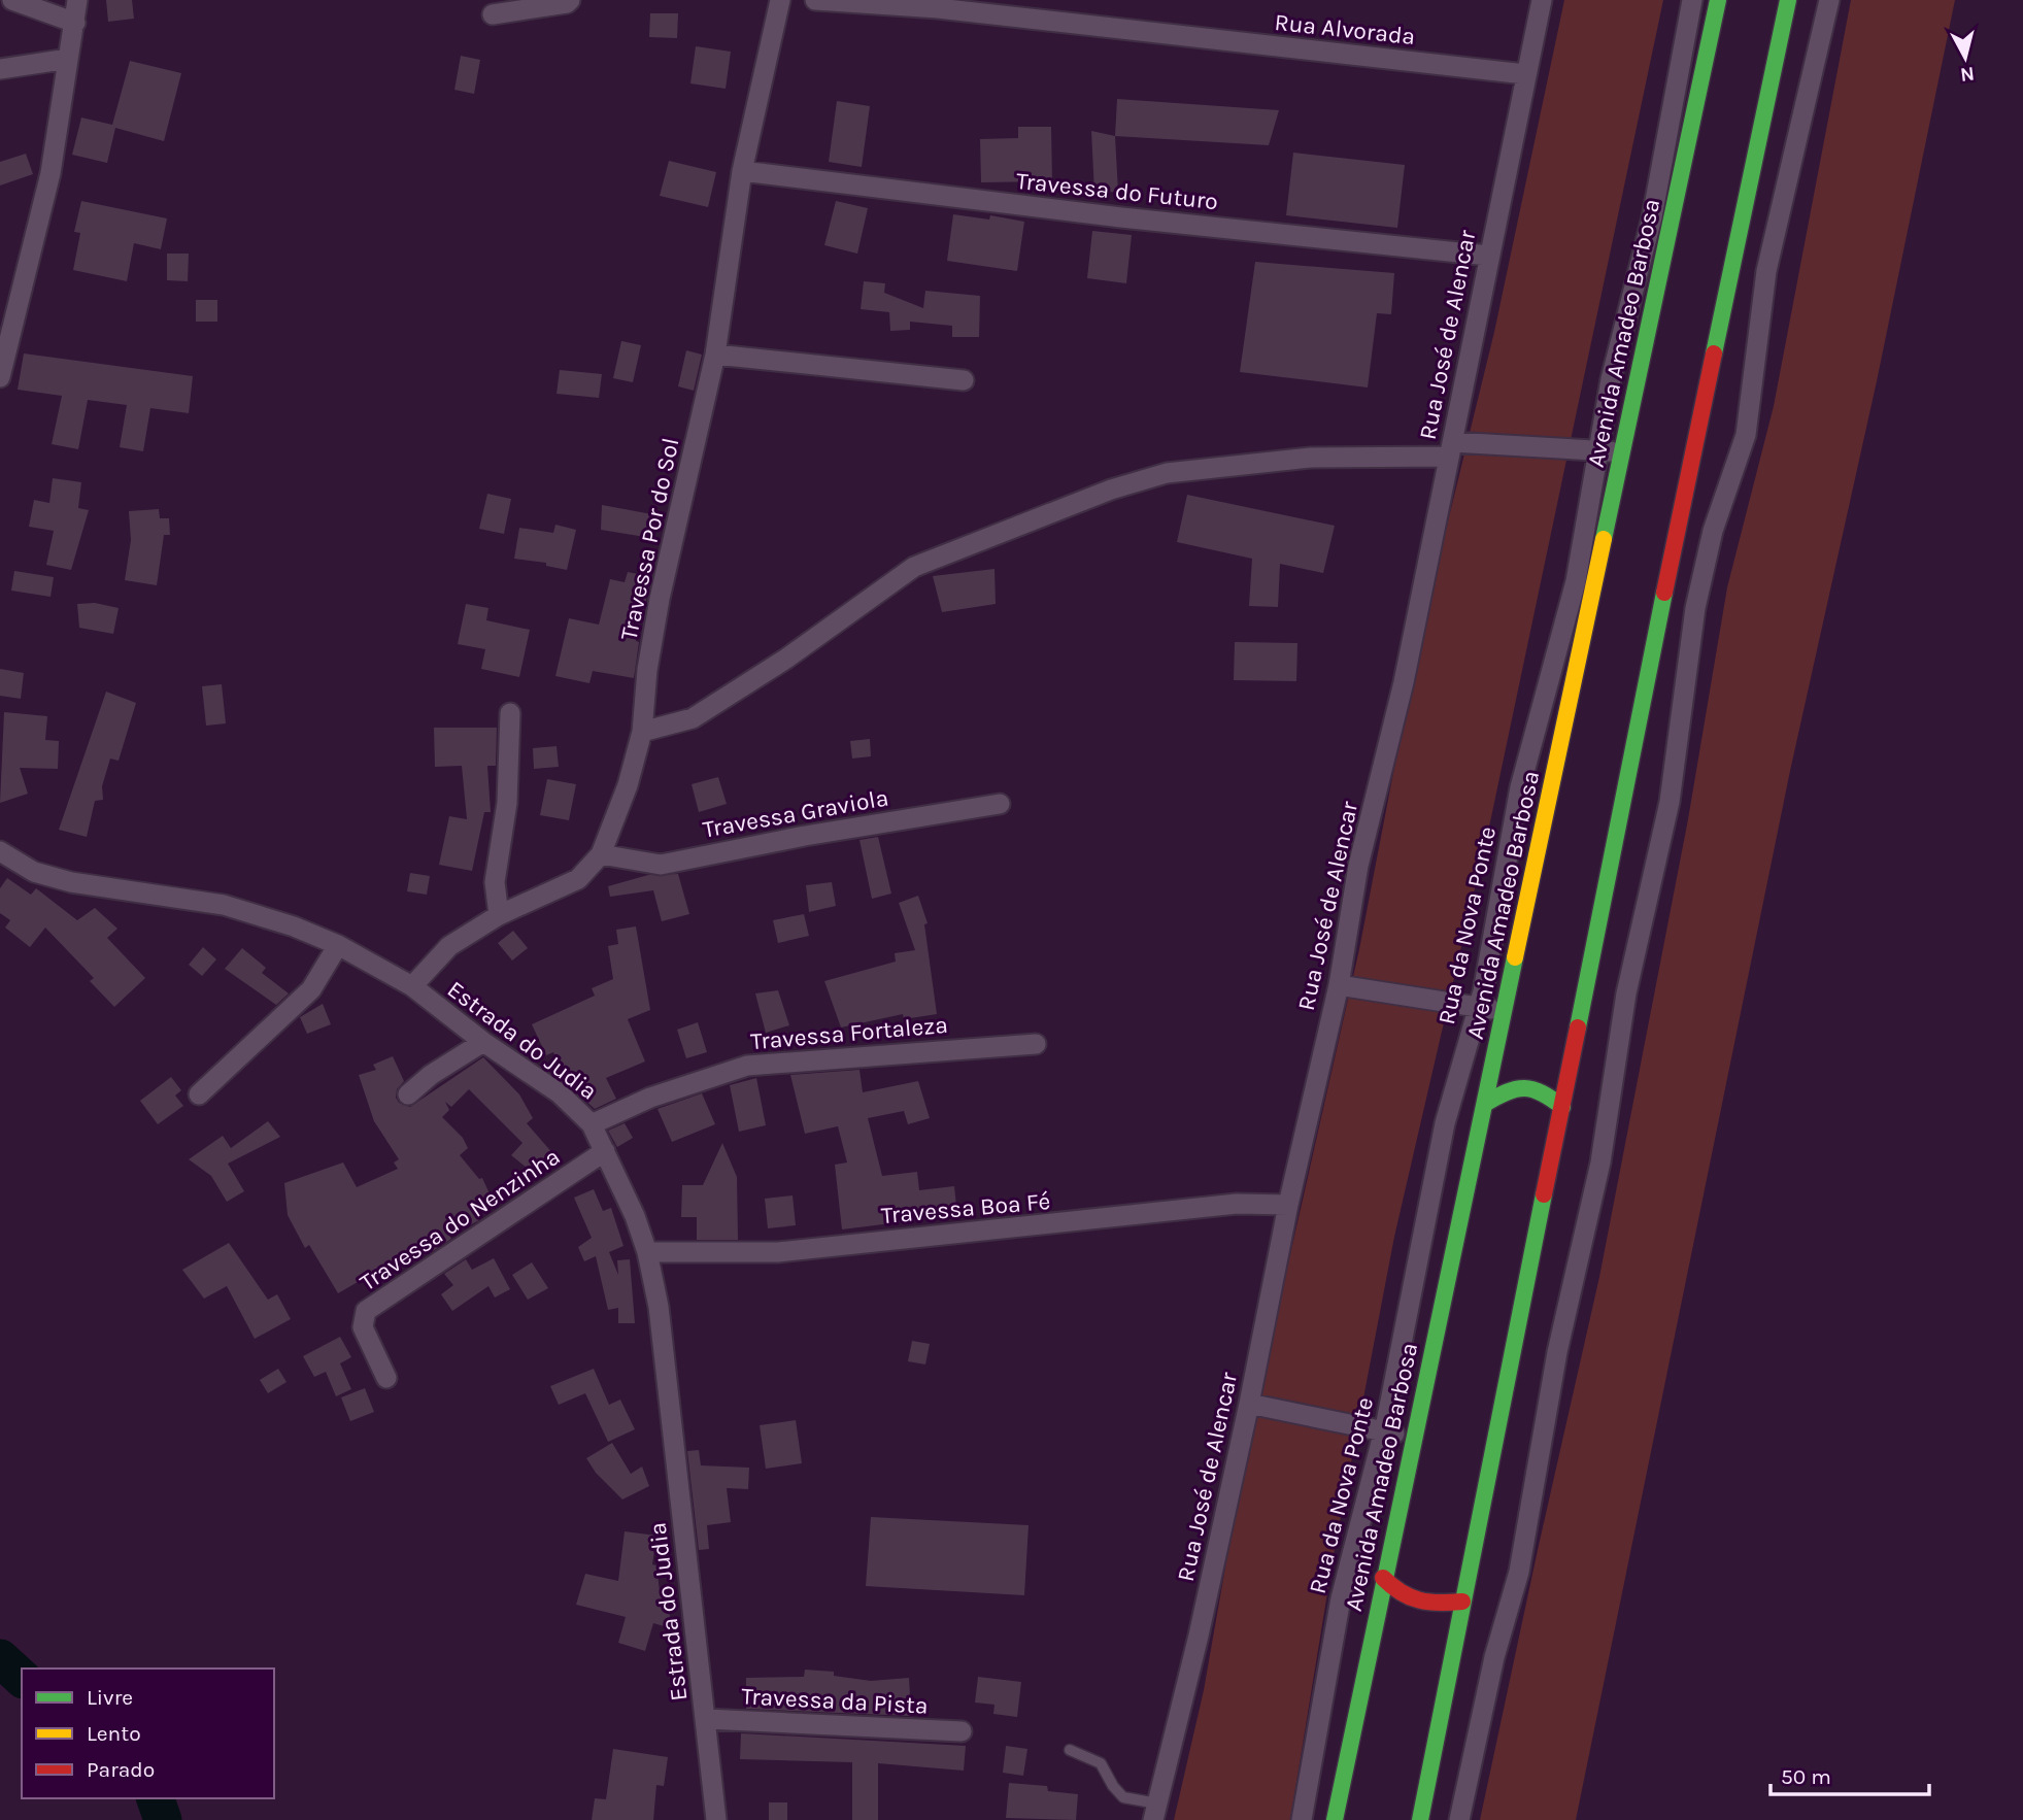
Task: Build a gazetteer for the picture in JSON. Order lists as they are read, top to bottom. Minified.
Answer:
{"streets":{"main road":["Avenida Amadeo Barbosa"],"street":["Rua Alvorada","Travessa do Futuro","Rua José de Alencar","Travessa Por do Sol","Travessa Graviola","Rua da Nova Ponte","Travessa Fortaleza","Estrada do Judia","Travessa Boa Fé","Travessa do Nenzinha","Travessa da Pista"]},"crossings":[["Rua Alvorada","Rua José de Alencar"],["Travessa do Futuro","Rua José de Alencar"],["Travessa do Futuro","Travessa Por do Sol"],["Rua José de Alencar","Travessa Boa Fé"],["Travessa Por do Sol","Travessa Graviola"],["Travessa Por do Sol","Estrada do Judia"],["Travessa Fortaleza","Estrada do Judia"],["Estrada do Judia","Travessa Boa Fé"],["Estrada do Judia","Travessa do Nenzinha"],["Estrada do Judia","Travessa da Pista"]],"legend":["Livre","Lento","Parado"],"scale_bar":"50 m","north":"bottom"}
